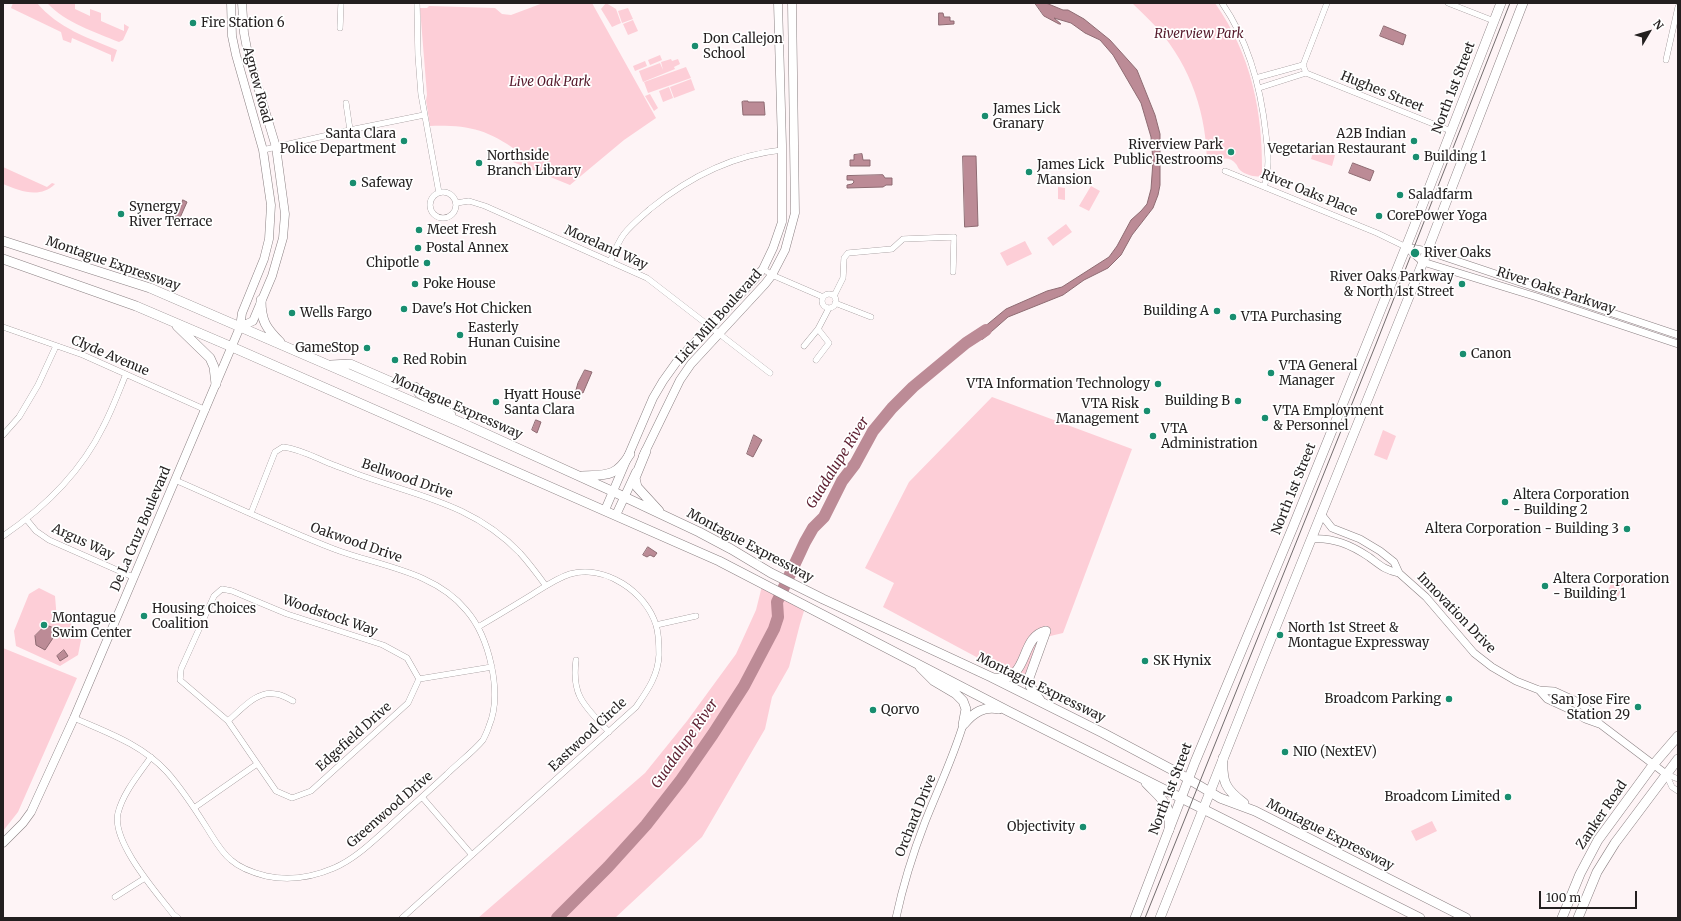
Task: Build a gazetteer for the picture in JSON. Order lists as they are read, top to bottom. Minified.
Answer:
{"streets":{"main road":["Agnew Road","North 1st Street","Montague Expressway","Lick Mill Boulevard","De La Cruz Boulevard","Zanker Road"],"street":["Hughes Street","River Oaks Place","Moreland Way","River Oaks Parkway","Clyde Avenue","Bellwood Drive","Argus Way","Oakwood Drive","Innovation Drive","Woodstock Way","Eastwood Circle","Edgefield Drive","Greenwood Drive","Orchard Drive"]},"crossings":[["Agnew Road","Montague Expressway"],["Agnew Road","De La Cruz Boulevard"],["North 1st Street","Hughes Street"],["North 1st Street","River Oaks Place"],["North 1st Street","Montague Expressway"],["North 1st Street","River Oaks Parkway"],["River Oaks Place","River Oaks Parkway"],["Moreland Way","Lick Mill Boulevard"],["Montague Expressway","Lick Mill Boulevard"],["Montague Expressway","De La Cruz Boulevard"],["Clyde Avenue","De La Cruz Boulevard"],["Bellwood Drive","Oakwood Drive"],["Bellwood Drive","Eastwood Circle"],["De La Cruz Boulevard","Argus Way"],["De La Cruz Boulevard","Oakwood Drive"],["De La Cruz Boulevard","Greenwood Drive"],["Oakwood Drive","Eastwood Circle"],["Oakwood Drive","Greenwood Drive"],["Innovation Drive","Zanker Road"],["Woodstock Way","Edgefield Drive"]],"water":["Guadalupe River"],"parks":["Riverview Park","Live Oak Park"],"places":["Fire Station 6","Don Callejon School","James Lick Granary","Santa Clara Police Department","A2B Indian Vegetarian Restaurant","Riverview Park Public Restrooms","Building 1","Northside Branch Library","James Lick Mansion","Safeway","Saladfarm","Synergy River Terrace","CorePower Yoga","Meet Fresh","Postal Annex","River Oaks","Chipotle","Poke House","River Oaks Parkway & North 1st Street","Dave's Hot Chicken","Building A","Wells Fargo","VTA Purchasing","Easterly Hunan Cuisine","GameStop","Canon","Red Robin","VTA General Manager","VTA Information Technology","Building B","Hyatt House Santa Clara","VTA Risk Management","VTA Employment & Personnel","VTA Administration","Altera Corporation - Building 2","Altera Corporation - Building 3","Altera Corporation - Building 1","Housing Choices Coalition","Montague Swim Center","North 1st Street & Montague Expressway","SK Hynix","Broadcom Parking","San Jose Fire Station 29","Qorvo","NIO (NextEV)","Broadcom Limited","Objectivity"],"scale_bar":"100 m","north":"top right"}
